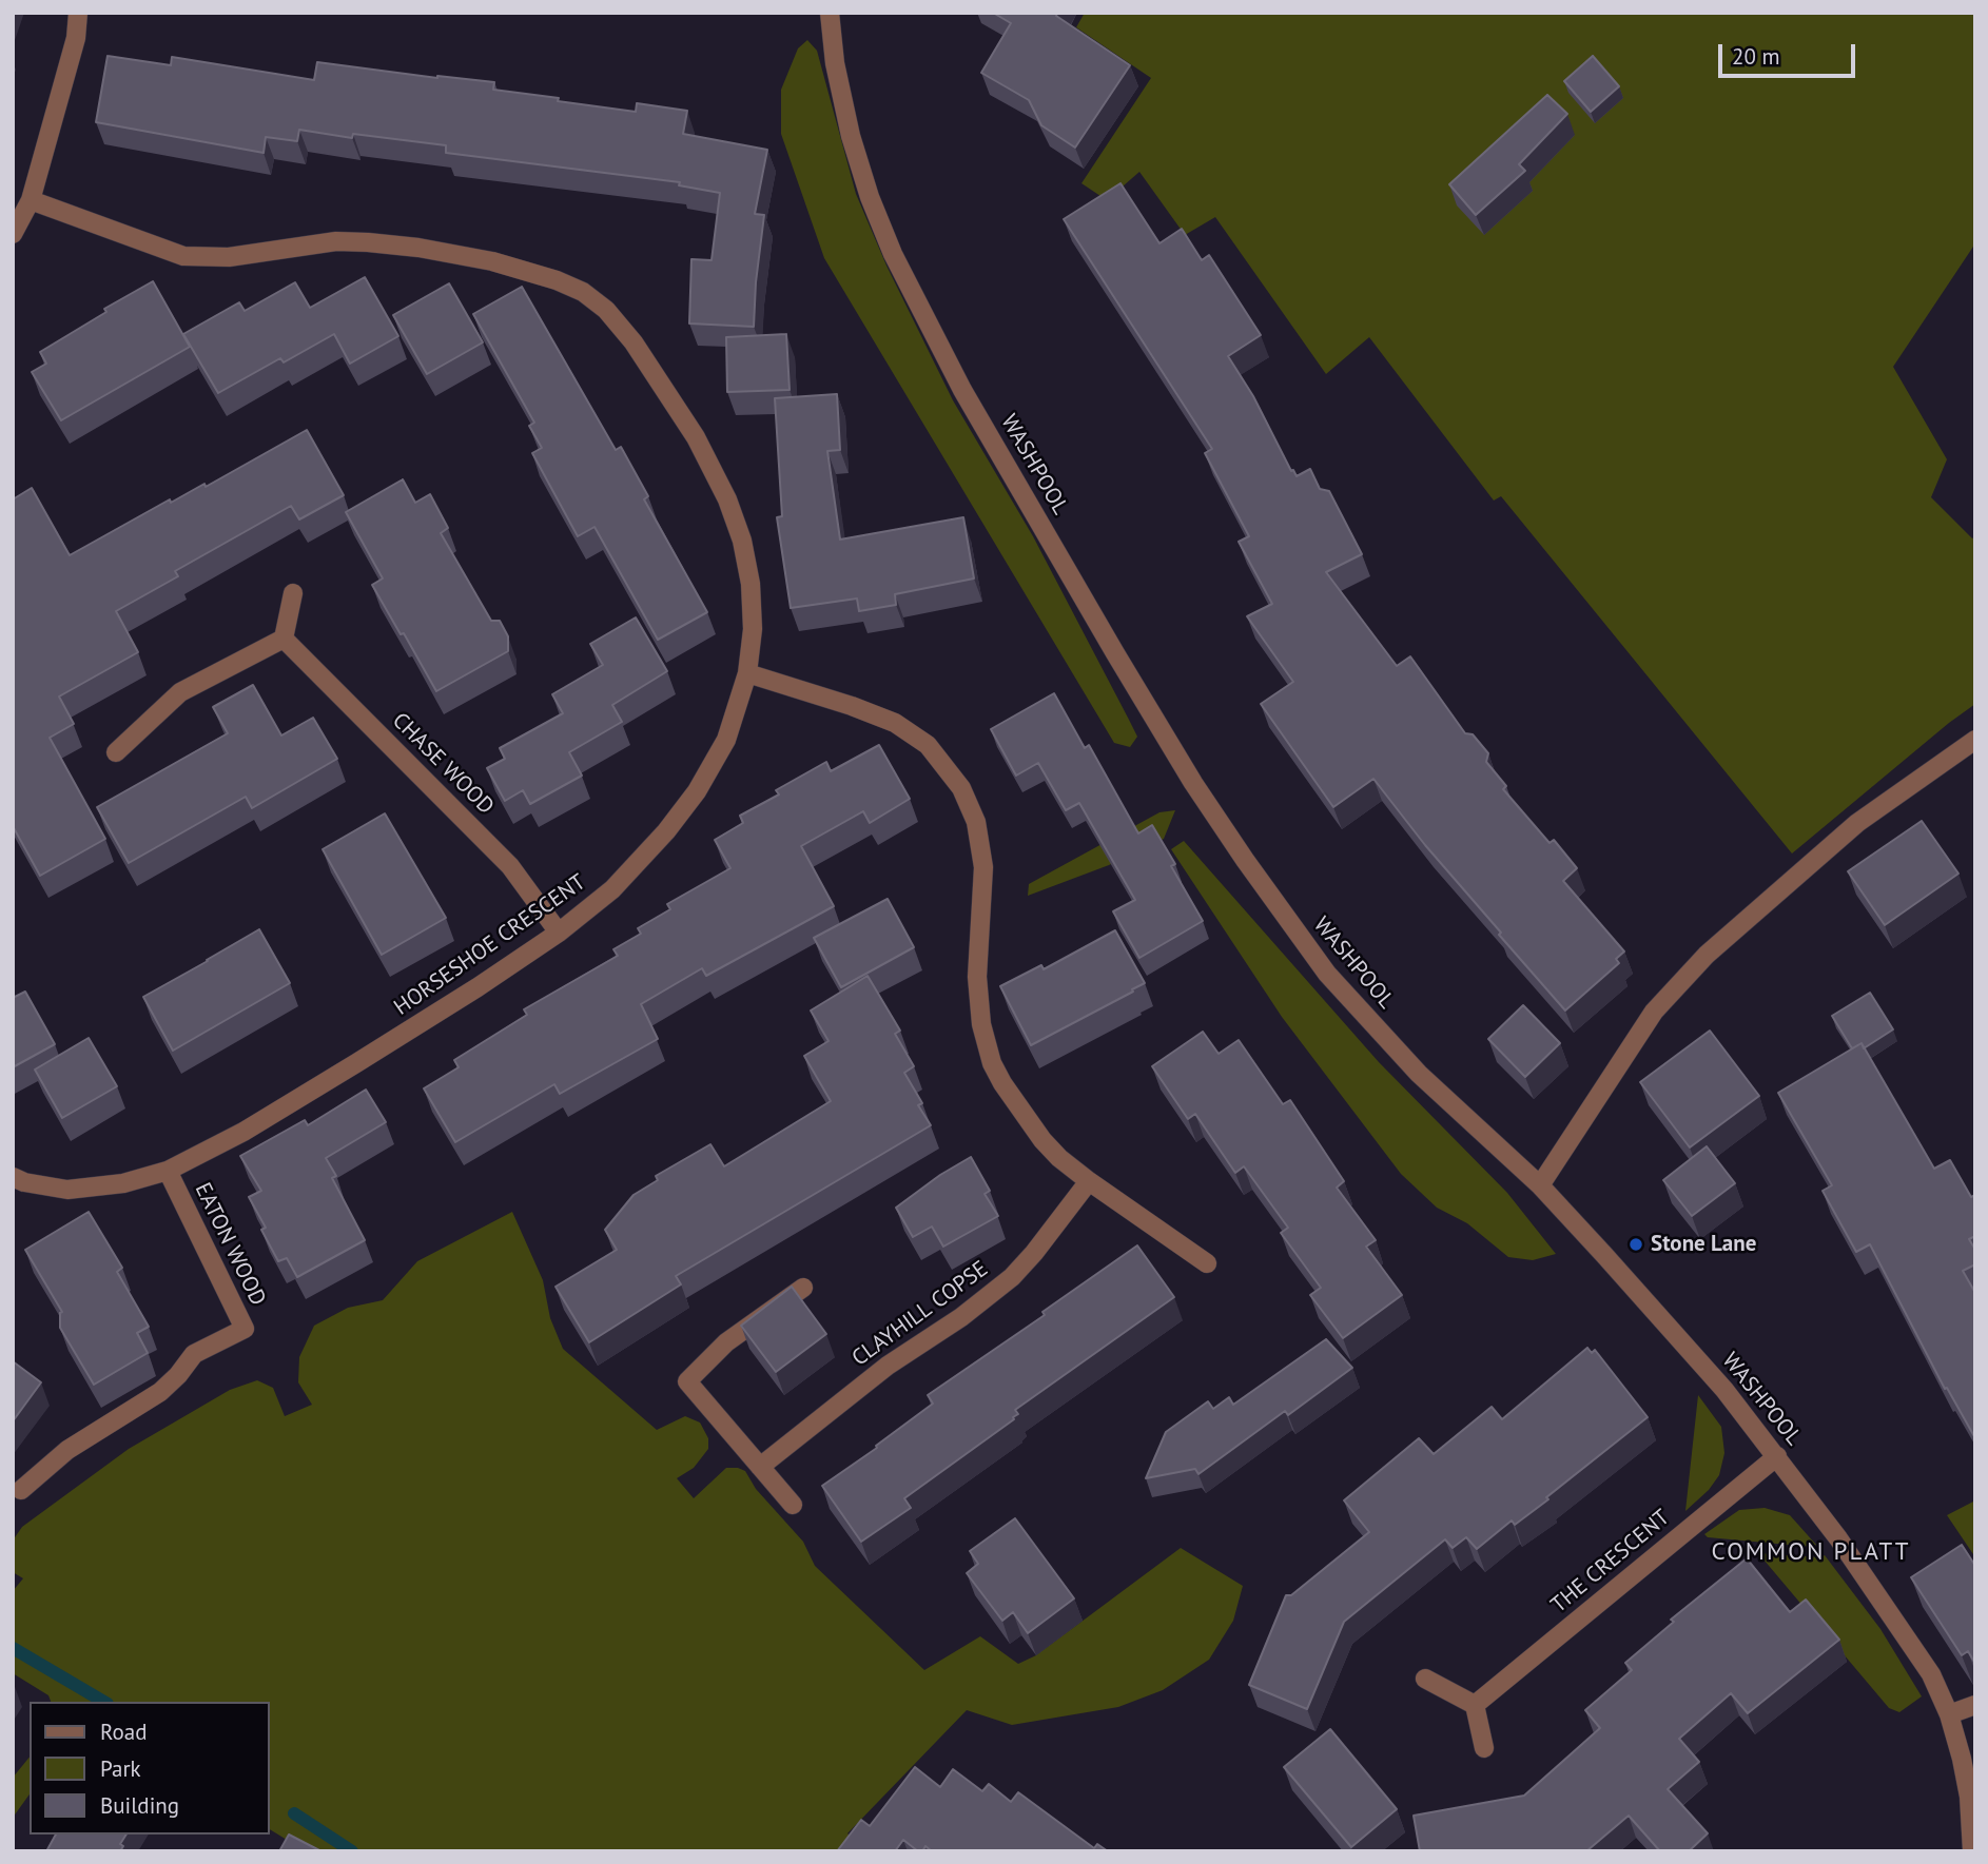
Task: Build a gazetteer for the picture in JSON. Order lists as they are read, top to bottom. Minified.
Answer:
{"streets":{"street":["WASHPOOL","CHASE WOOD","HORSESHOE CRESCENT","EATON WOOD","CLAYHILL COPSE","THE CRESCENT"]},"crossings":[["WASHPOOL","THE CRESCENT"],["CHASE WOOD","HORSESHOE CRESCENT"],["HORSESHOE CRESCENT","EATON WOOD"]],"districts":["COMMON PLATT"],"places":["Stone Lane"],"legend":["Road","Park","Building"],"scale_bar":"20 m"}
